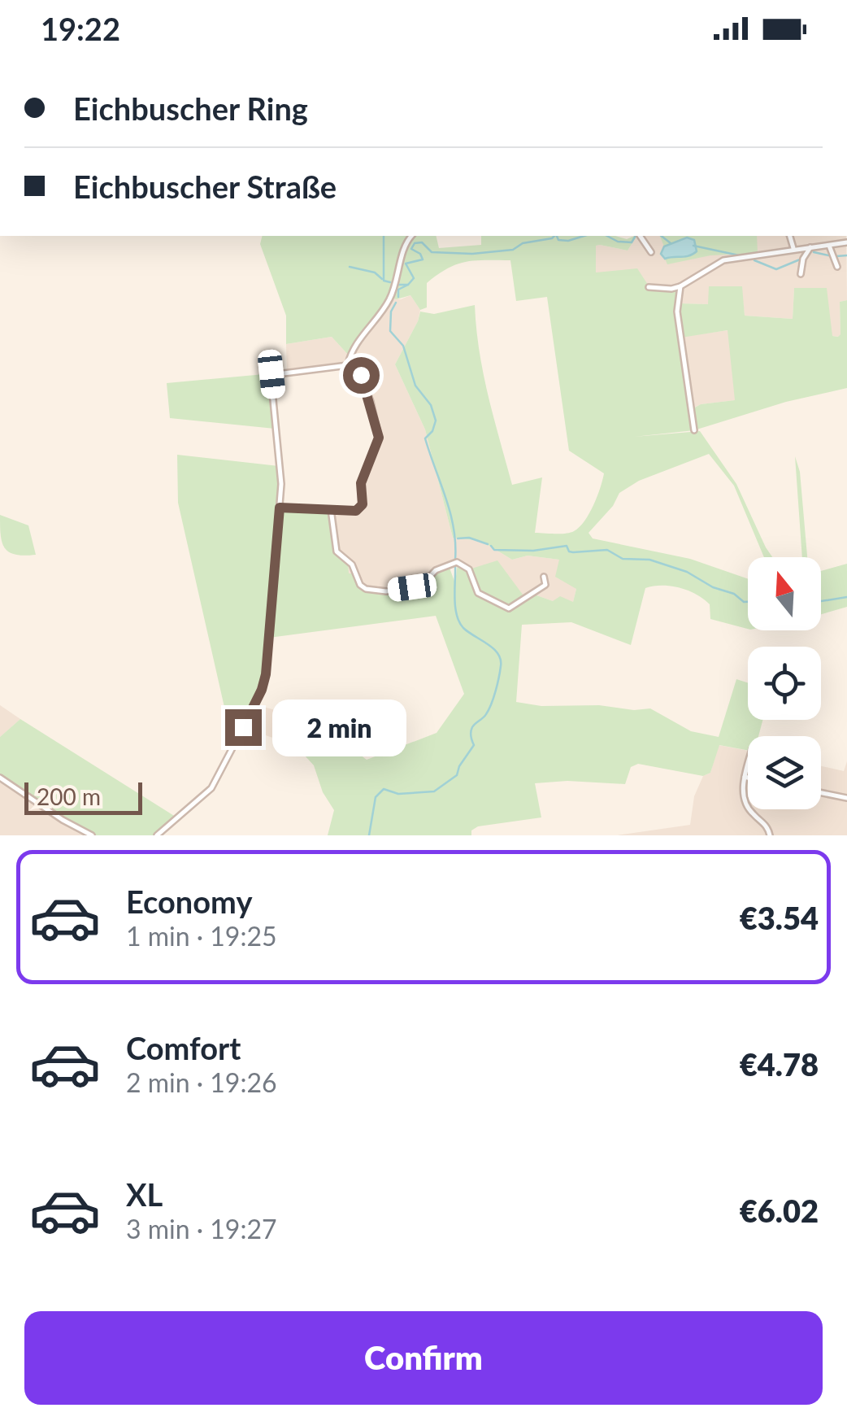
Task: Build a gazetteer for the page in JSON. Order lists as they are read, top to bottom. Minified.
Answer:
{"scale_bar":"200 m","north":"top","page":{"status":"19:22","banner":["Eichbuscher Ring","Eichbuscher Straße"],"bubble":"2 min","scale":"200 m","list":[{"name":"Economy","note":"1 min · 19:25","value":"€3.54"},{"name":"Comfort","note":"2 min · 19:26","value":"€4.78"},{"name":"XL","note":"3 min · 19:27","value":"€6.02"}],"buttons":"Confirm"}}
